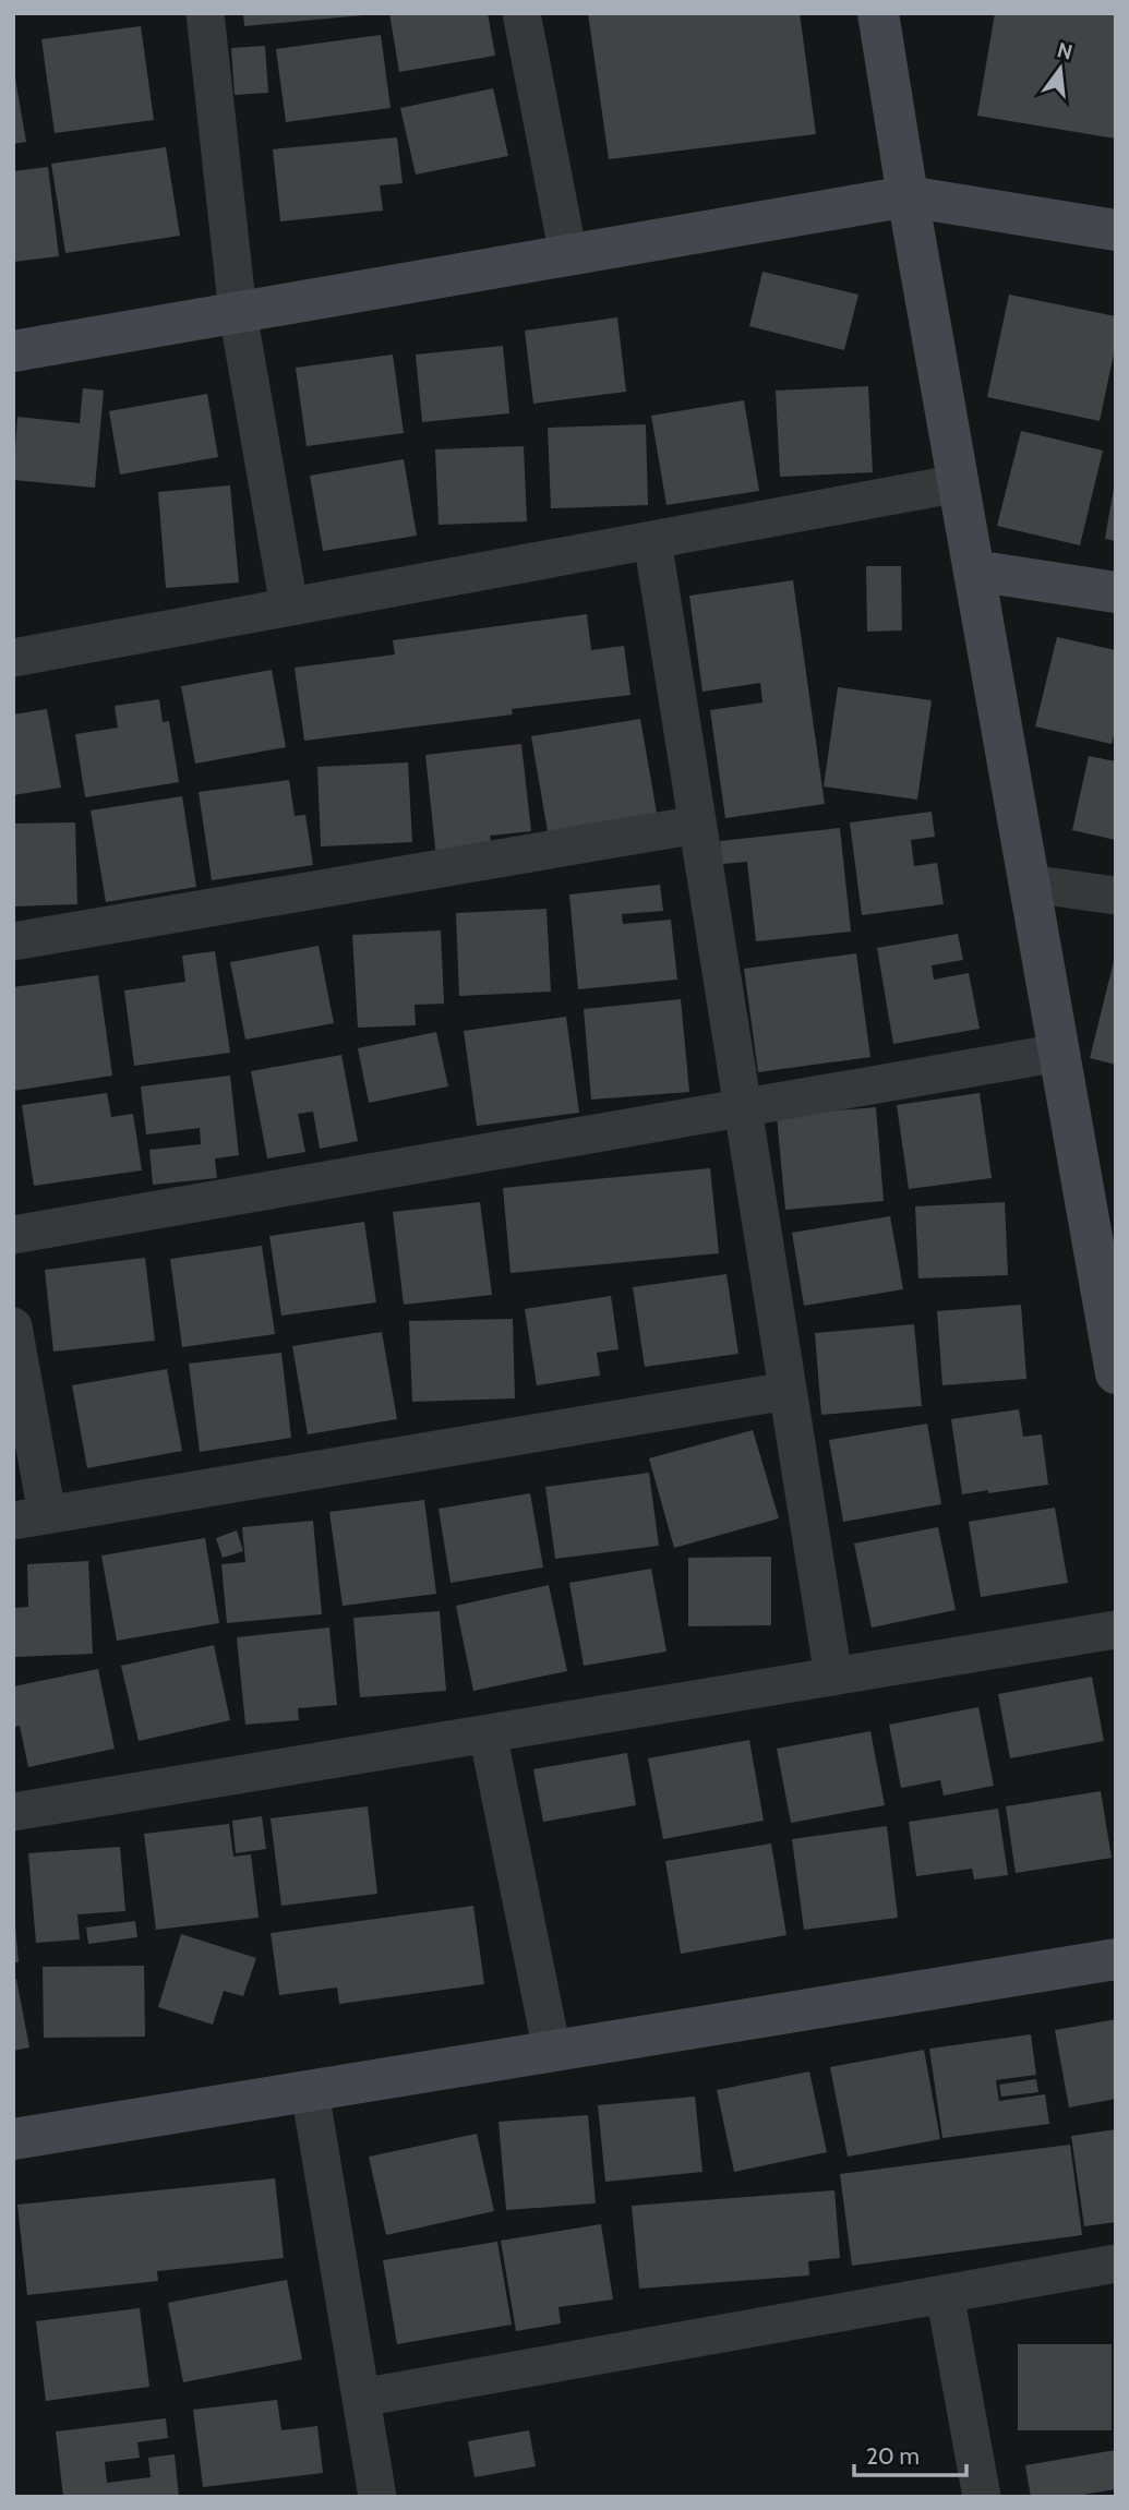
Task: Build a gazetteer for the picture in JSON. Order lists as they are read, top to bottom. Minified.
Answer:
{"scale_bar":"20 m","north":"top"}
